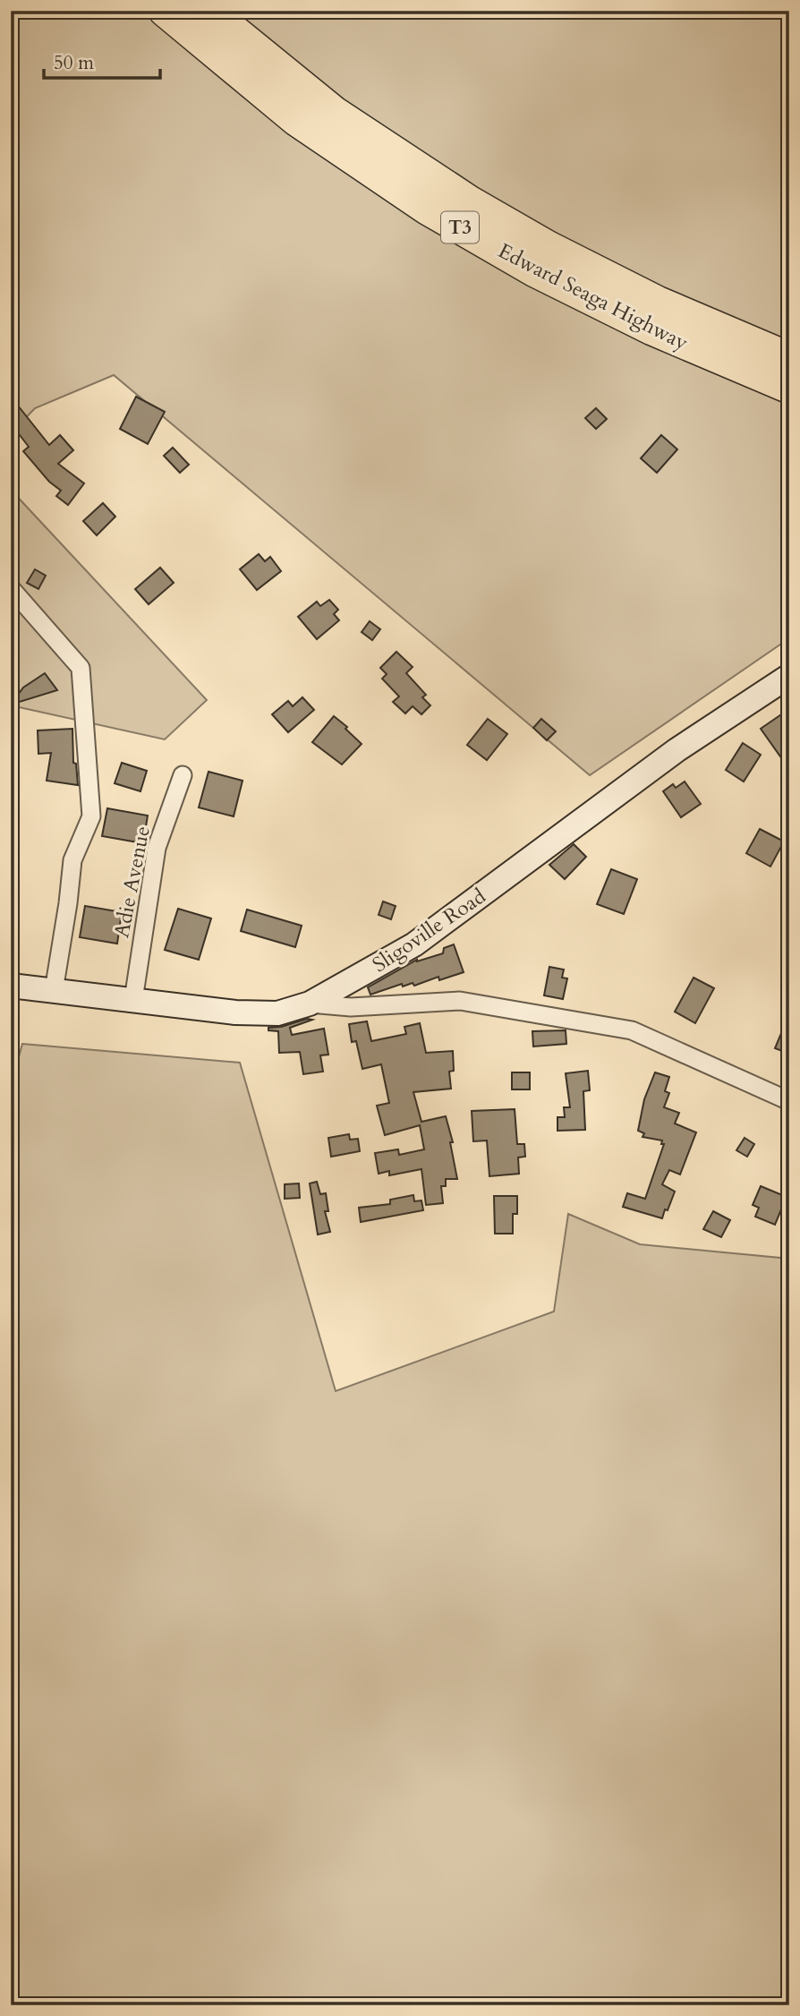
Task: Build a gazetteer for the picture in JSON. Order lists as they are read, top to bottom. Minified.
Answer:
{"streets":{"highway":["T3","Edward Seaga Highway"],"street":["Adie Avenue","Sligoville Road"]},"crossings":[["Adie Avenue","Sligoville Road"]],"scale_bar":"50 m"}
